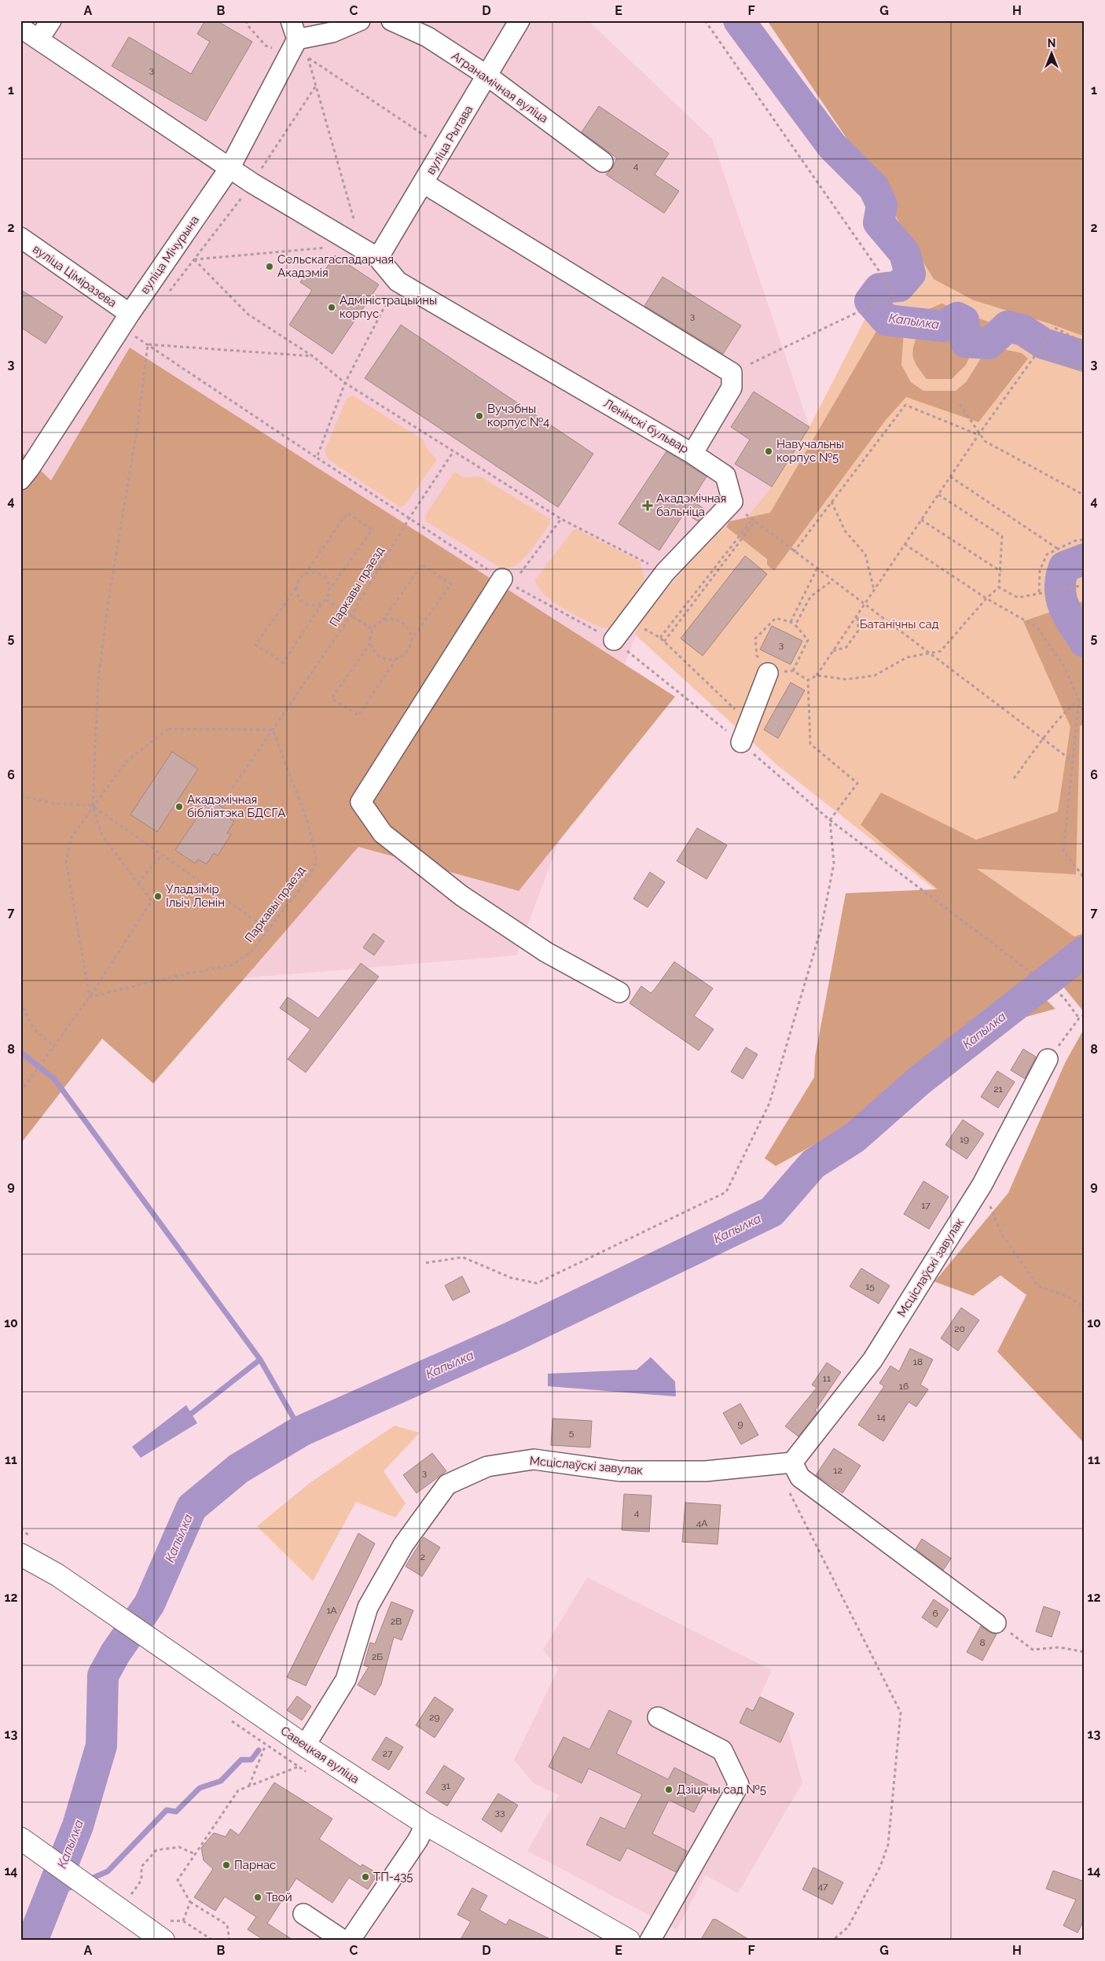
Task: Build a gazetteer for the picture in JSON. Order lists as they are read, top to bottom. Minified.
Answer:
{"streets":{"main road":["Савецкая вуліца"],"street":["Агранамічная вуліца","вуліца Рытава","вуліца Мічурына","вуліца Ціміразева","Ленінскі бульвар","Мсціслаўскі завулак"],"path":["Паркавы праезд"]},"crossings":[["Агранамічная вуліца","вуліца Рытава"],["вуліца Рытава","Ленінскі бульвар"],["вуліца Мічурына","вуліца Ціміразева"],["Мсціслаўскі завулак","Савецкая вуліца"]],"water":["Капылка"],"parks":["Батанічны сад"],"places":{"other":["Сельскагаспадарчая Акадэмія","Адміністрацыйны корпус","Вучэбны корпус №4","Навучальны корпус №5","Акадэмічная бібліятэка БДСГА","Уладзімір Ільіч Ленін","Дзіцячы сад №5","Парнас","ТП-435","Твой"],"health":["Акадэмічная бальніца"]},"house_numbers":["3","4","3","3","21","19","17","15","20","18","11","16","14","9","5","12","3","4","4А","2","1А","6","2В","8","2Б","29","27","31","33","47"],"north":"top","grid":{"columns":["A","B","C","D","E","F","G","H"],"rows":["1","2","3","4","5","6","7","8","9","10","11","12","13","14"]}}
